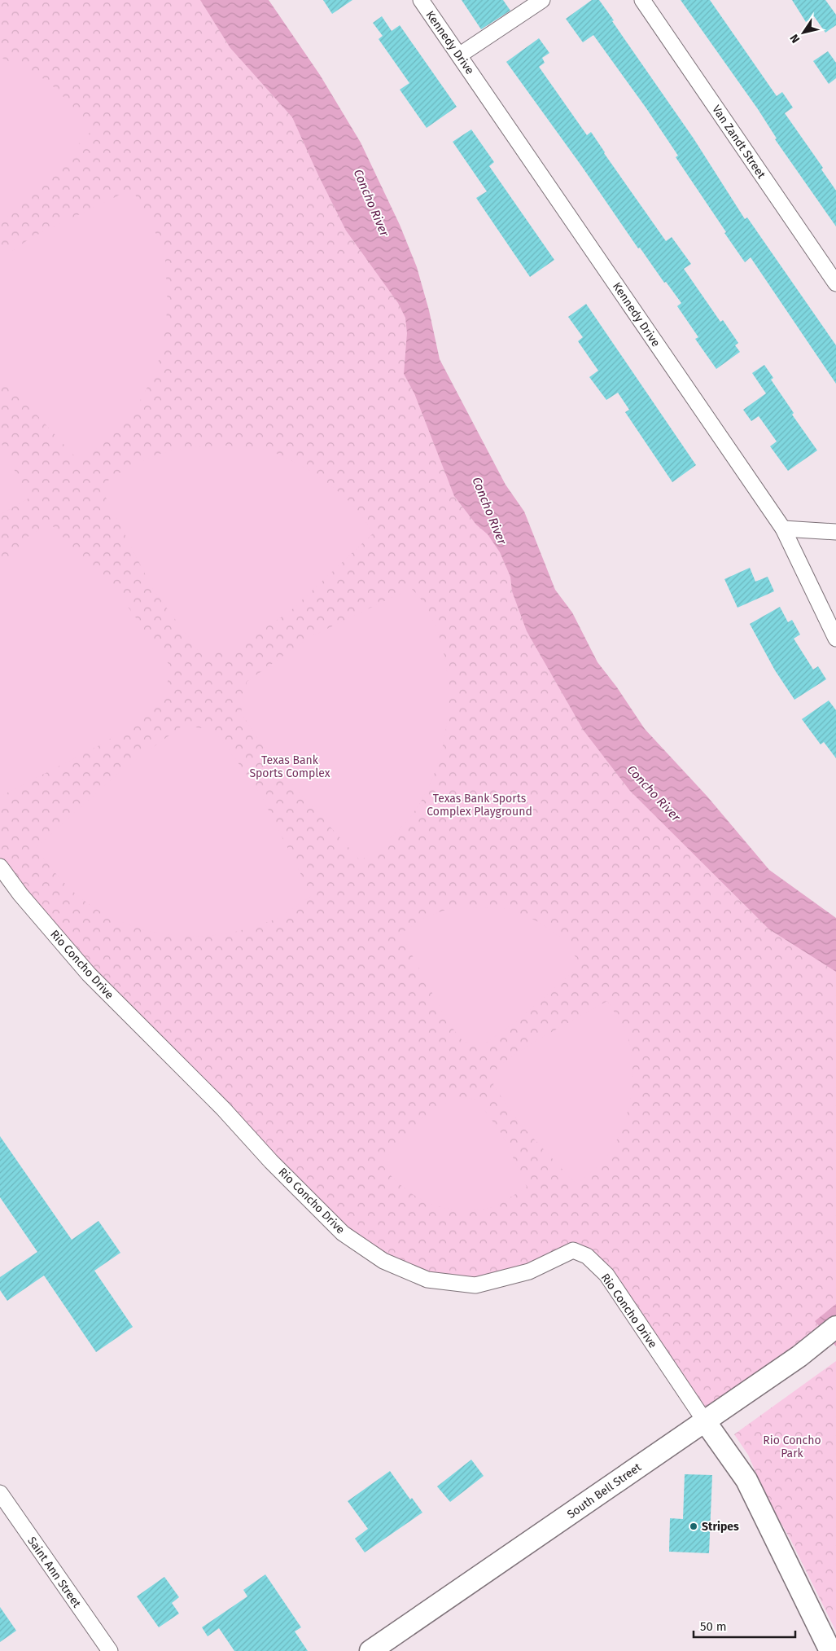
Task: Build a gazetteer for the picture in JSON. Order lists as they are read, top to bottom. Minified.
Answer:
{"streets":{"main road":["Rio Concho Drive","South Bell Street"],"street":["Kennedy Drive","Van Zandt Street","Saint Ann Street"]},"crossings":[["Rio Concho Drive","South Bell Street"]],"water":["Concho River"],"parks":["Texas Bank Sports Complex","Texas Bank Sports Complex Playground","Rio Concho Park"],"places":["Stripes"],"scale_bar":"50 m","north":"bottom left"}
